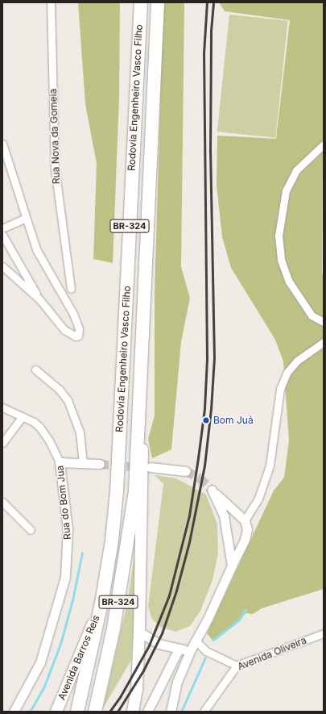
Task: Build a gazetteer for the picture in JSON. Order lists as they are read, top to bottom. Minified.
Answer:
{"streets":{"highway":["Rodovia Engenheiro Vasco Filho","BR-324"],"main road":["Avenida Barros Reis"],"street":["Rua Nova da Gomeia","Rua do Bom Jua","Avenida Oliveira"]},"crossings":[["Rodovia Engenheiro Vasco Filho","Avenida Barros Reis"]],"places":["Bom Juá"]}
